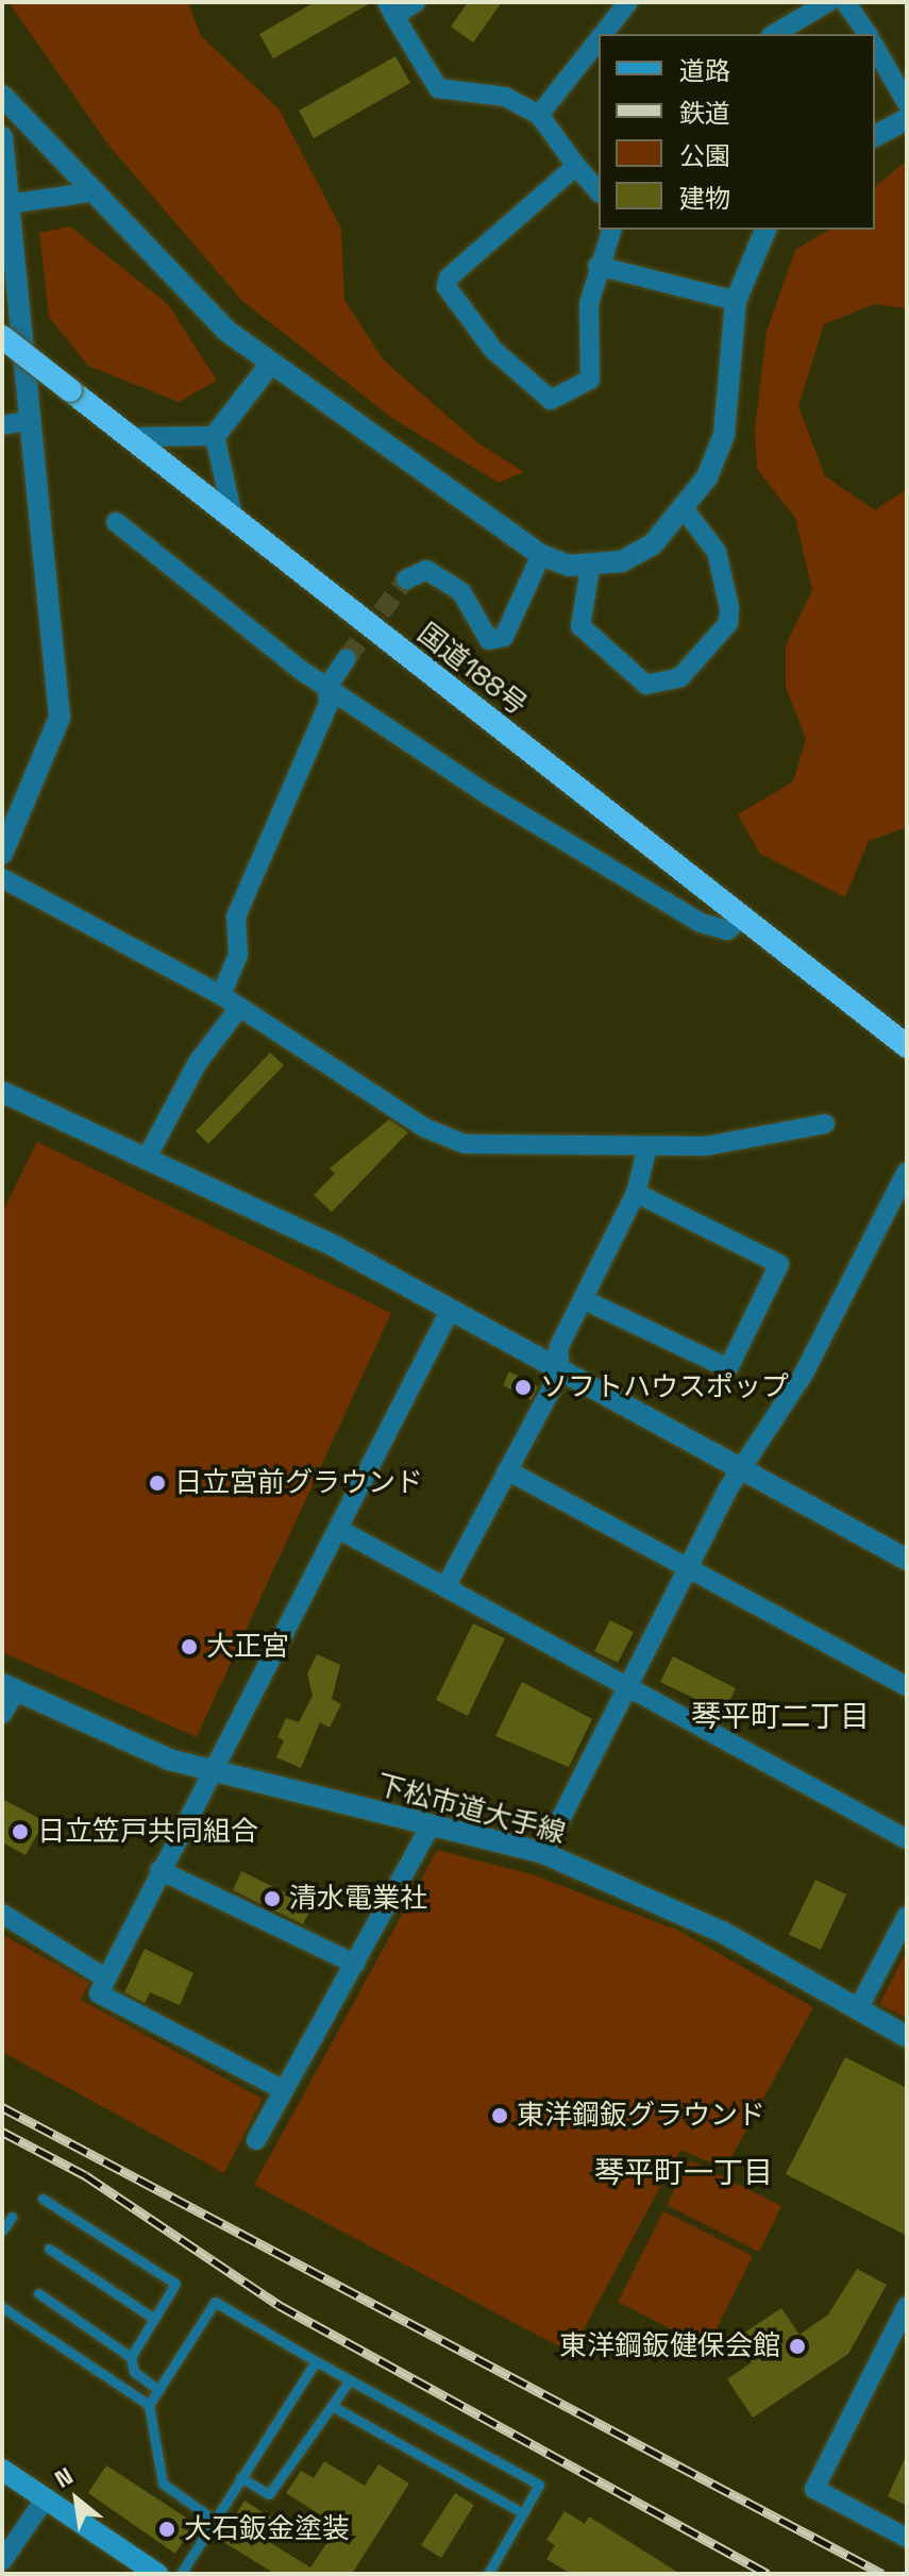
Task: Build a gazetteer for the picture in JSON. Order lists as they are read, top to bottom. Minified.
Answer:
{"streets":{"highway":["国道188号"],"street":["下松市道大手線"]},"districts":["琴平町二丁目","琴平町一丁目"],"places":["ソフトハウスポップ","日立宮前グラウンド","大正宮","日立笠戸共同組合","清水電業社","東洋鋼鈑グラウンド","東洋鋼鈑健保会館","大石鈑金塗装"],"legend":["道路","鉄道","公園","建物"],"north":"top left"}
